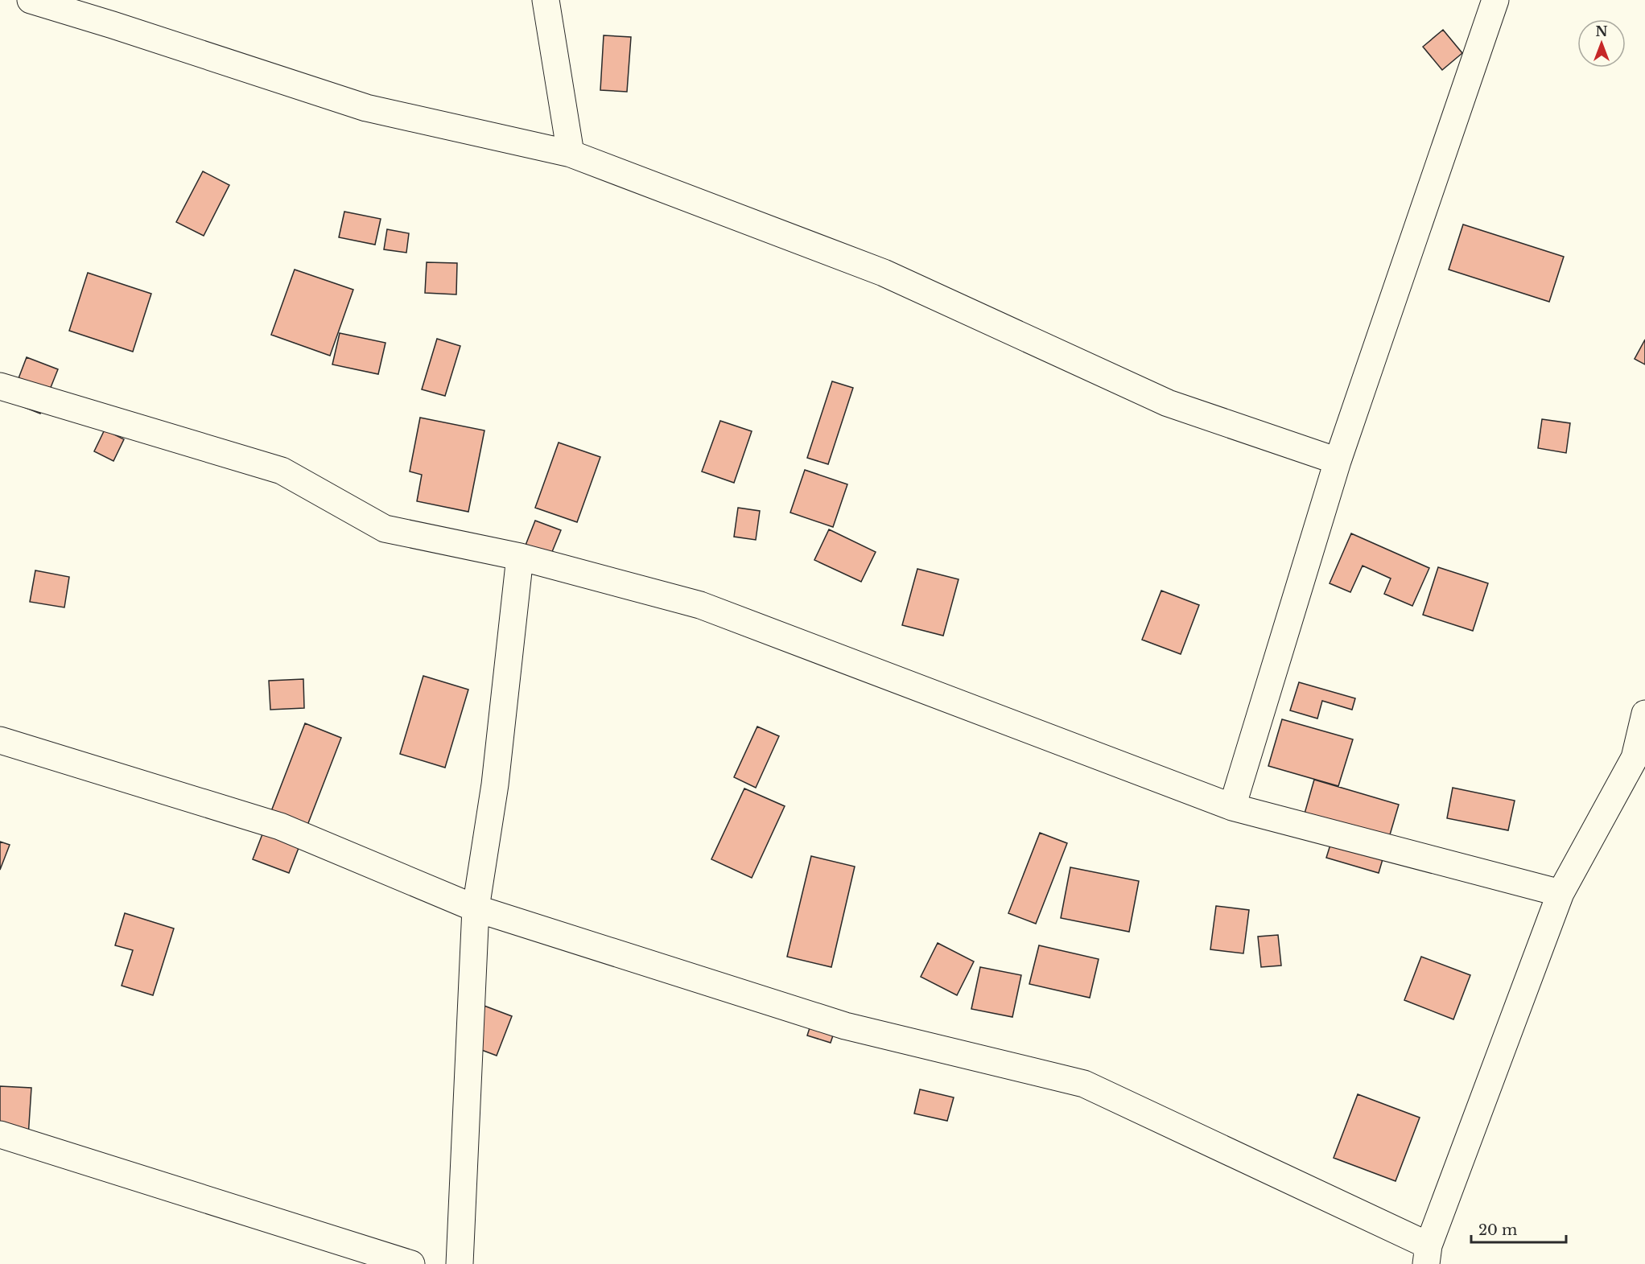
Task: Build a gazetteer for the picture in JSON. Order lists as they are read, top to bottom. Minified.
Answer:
{"scale_bar":"20 m","north":"top"}
